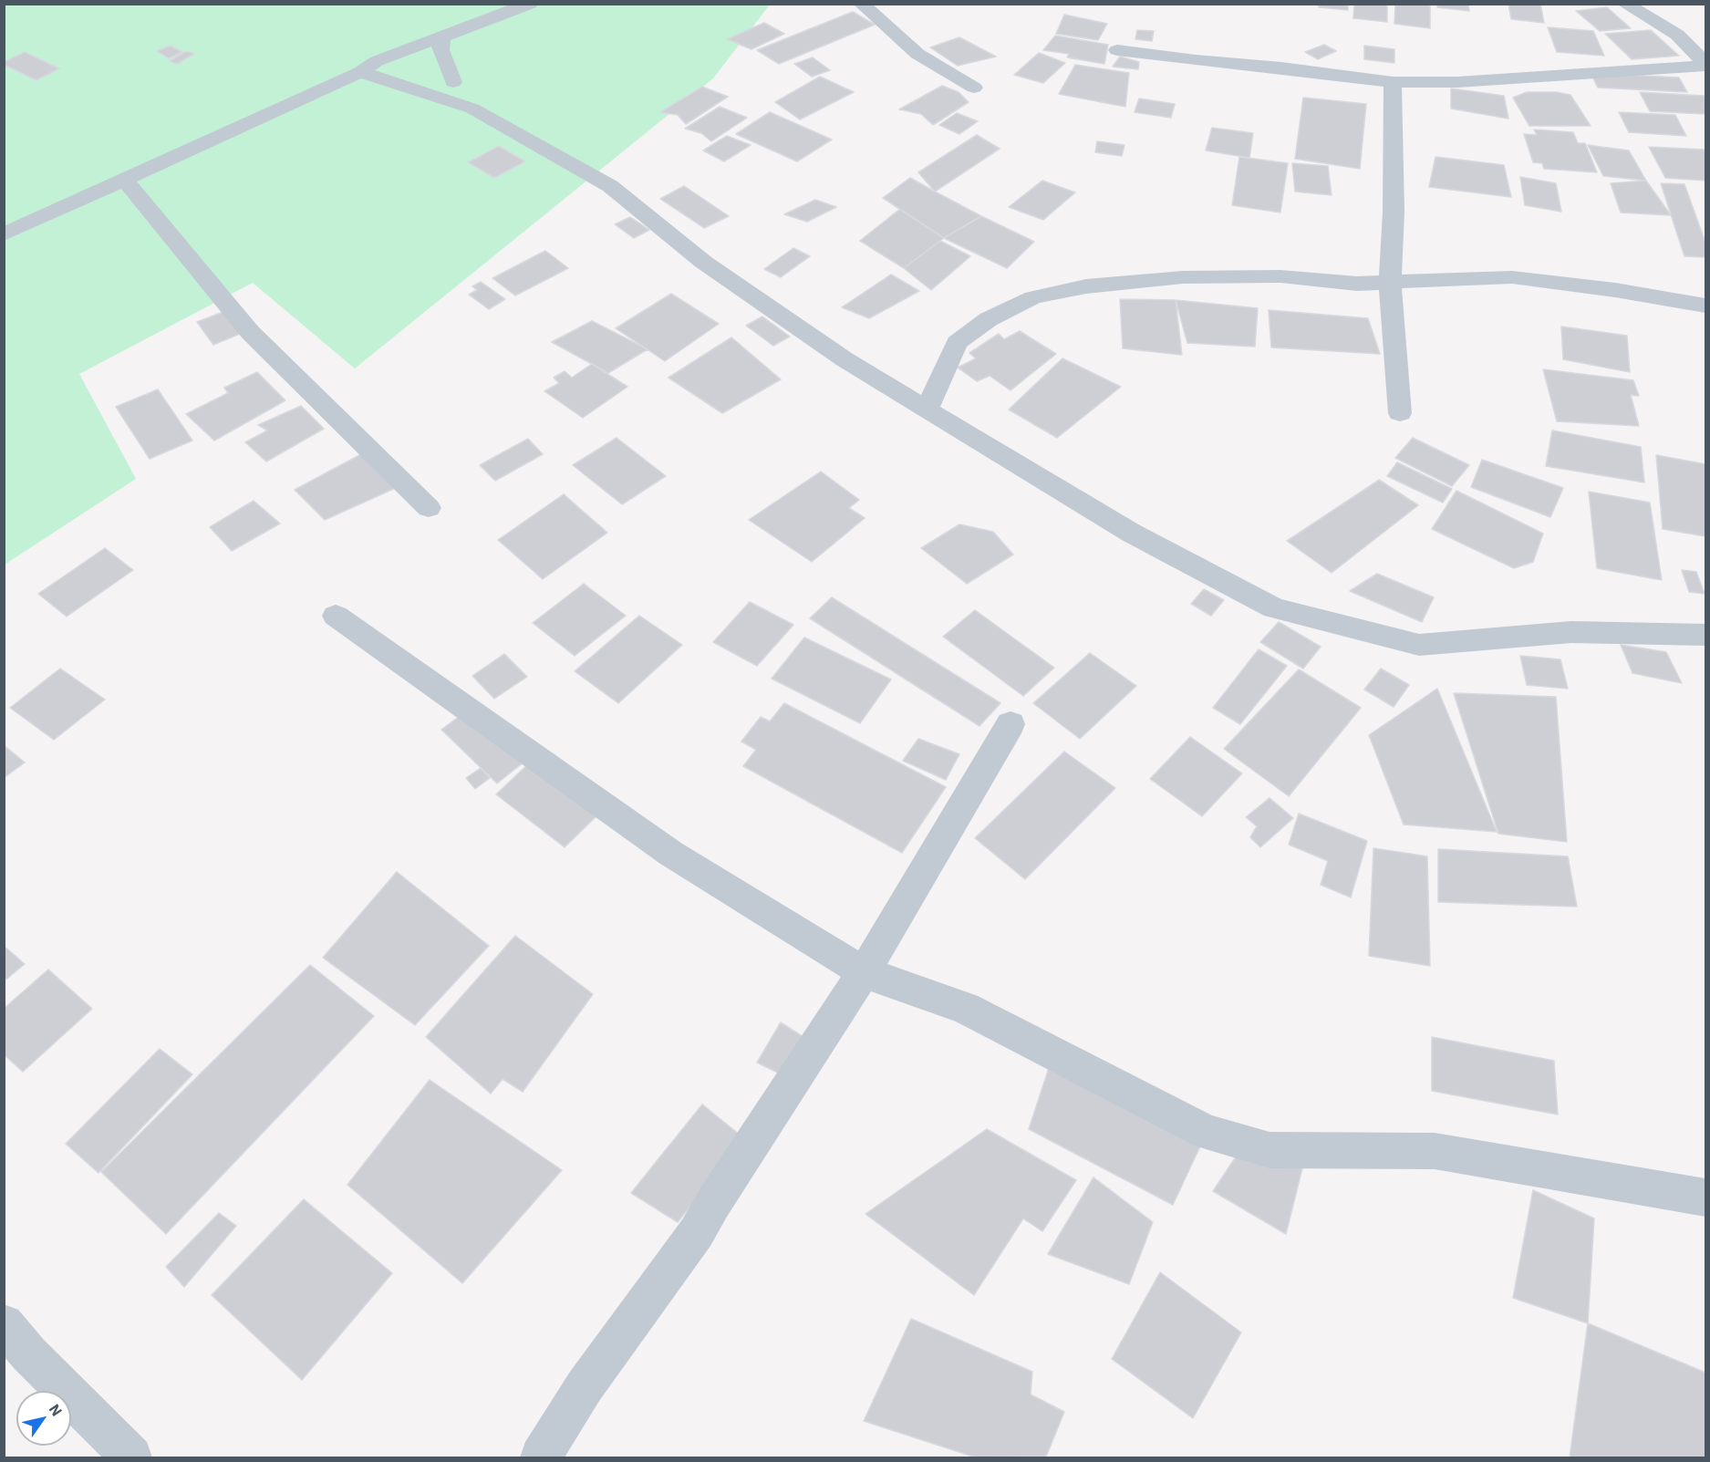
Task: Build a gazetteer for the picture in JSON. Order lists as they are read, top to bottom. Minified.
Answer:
{"north":"top right"}
